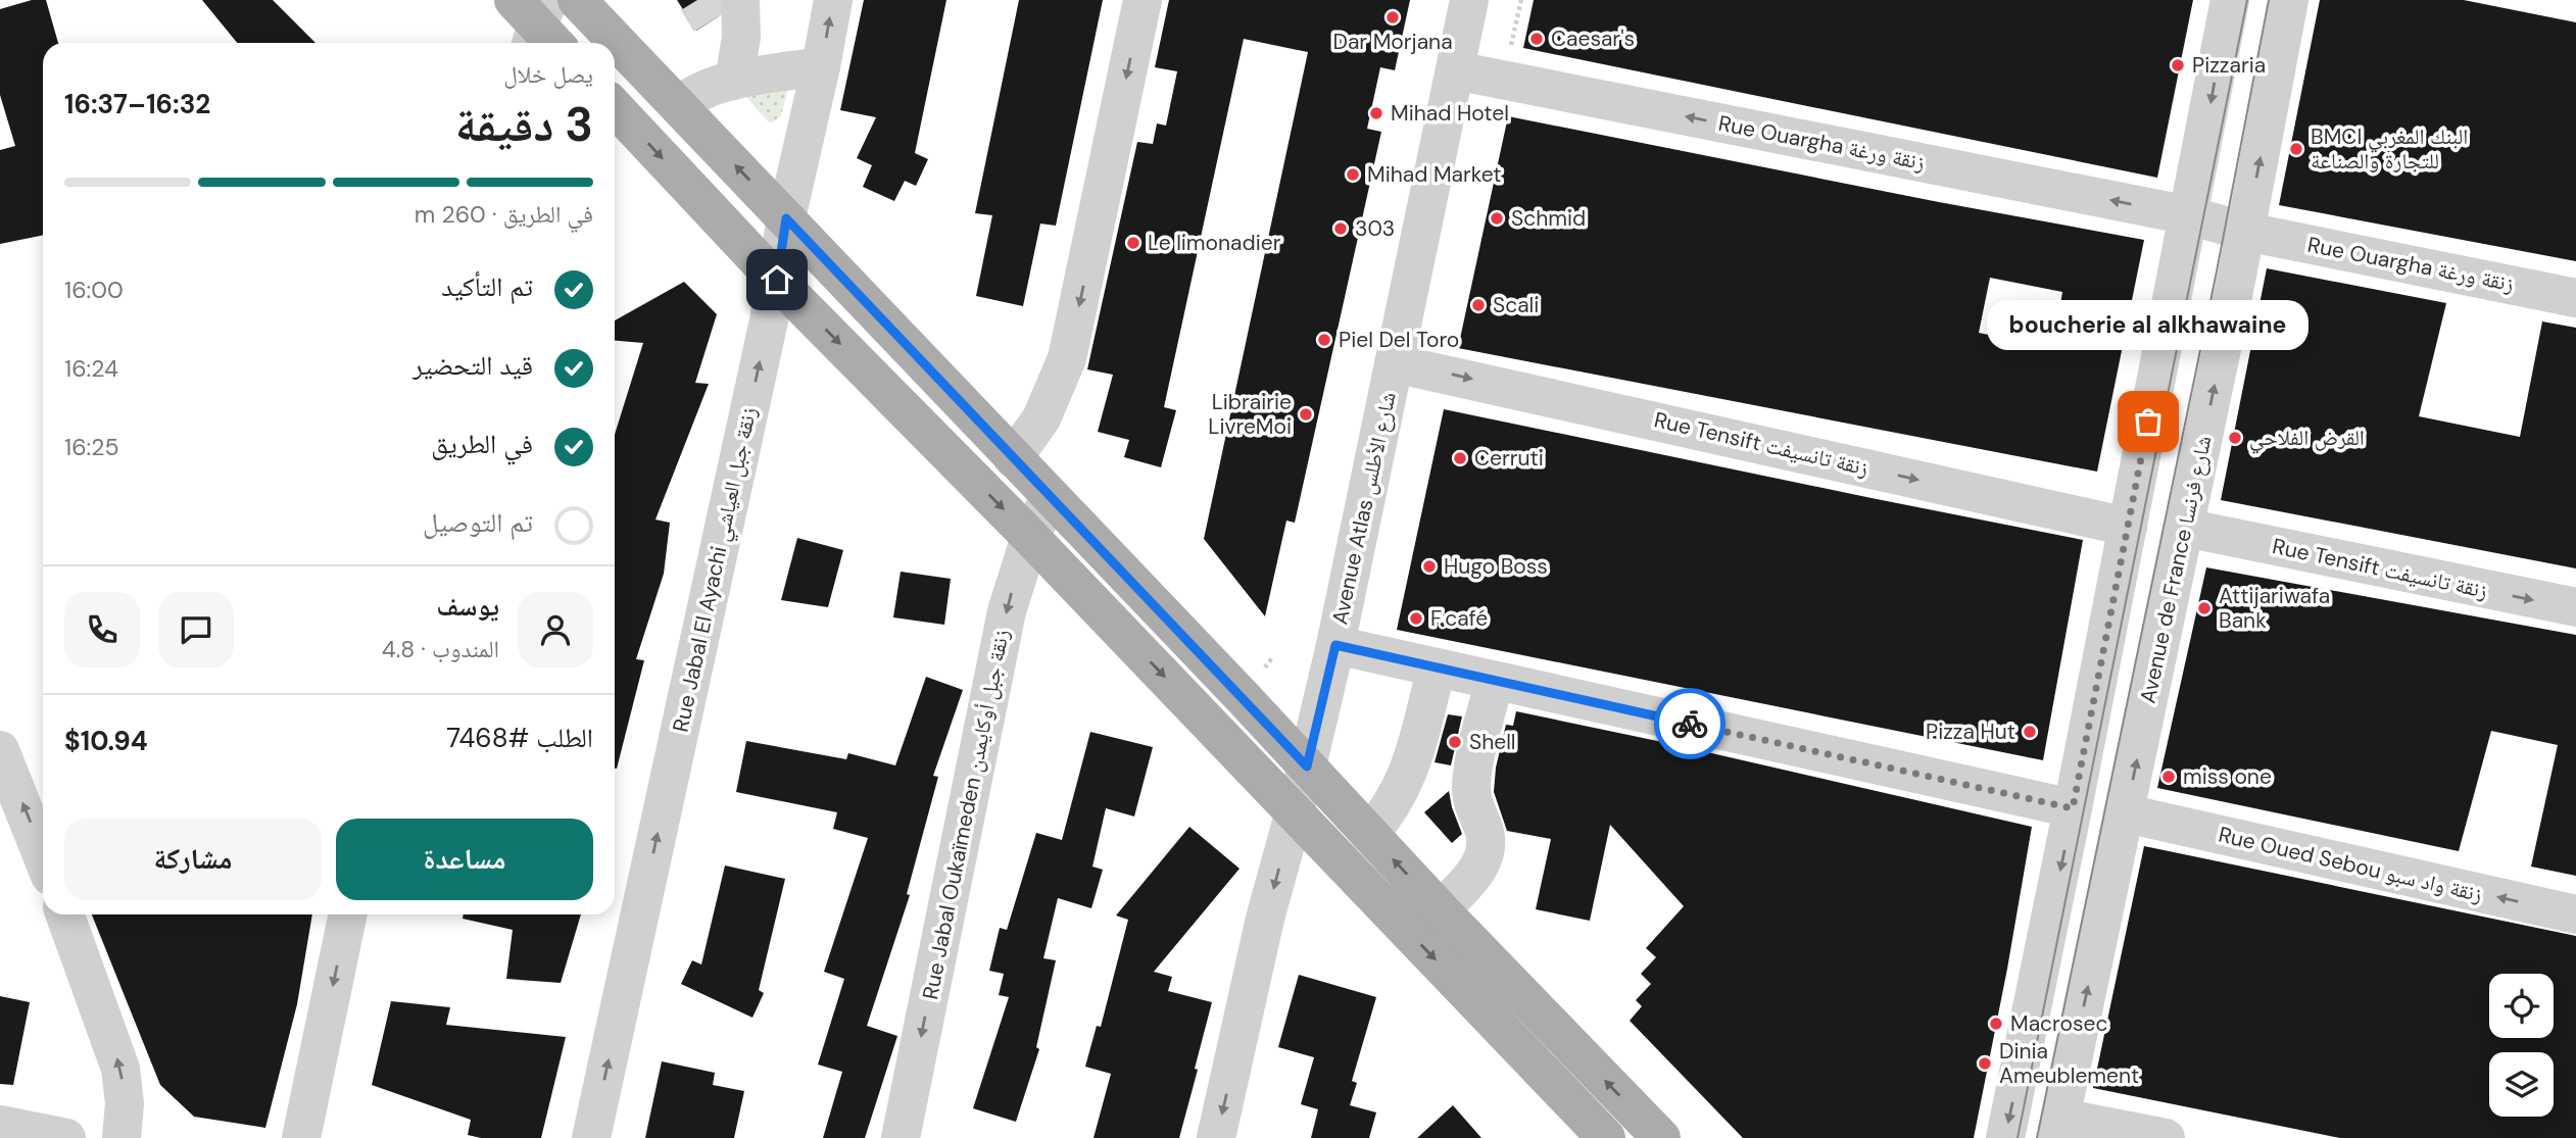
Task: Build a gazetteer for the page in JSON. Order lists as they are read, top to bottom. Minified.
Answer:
{"streets":{"street":["Rue Ouargha زنقة ورغة","Rue Tensift زنقة تانسيفت","Avenue Atlas شارع الأطلس","Rue Jabal El Ayachi زنقة جبل العياشي","Avenue de France شارع فرنسا","Rue Jabal Oukaïmeden زنقة جبل أوكايمدن","Rue Oued Sebou زنقة واد سبو"]},"crossings":[["Rue Ouargha زنقة ورغة","Avenue Atlas شارع الأطلس"],["Rue Ouargha زنقة ورغة","Avenue de France شارع فرنسا"],["Rue Tensift زنقة تانسيفت","Avenue Atlas شارع الأطلس"],["Rue Tensift زنقة تانسيفت","Avenue de France شارع فرنسا"],["Avenue de France شارع فرنسا","Rue Oued Sebou زنقة واد سبو"]],"one_way":["Rue Ouargha زنقة ورغة","Rue Jabal Oukaïmeden زنقة جبل أوكايمدن","Rue Oued Sebou زنقة واد سبو"],"places":["Dar Morjana","Caesar's","Pizzaria","Mihad Hotel","BMCI البنك المغربي للتجارة والصناعة","Mihad Market","Schmid","303","Le limonadier","Scali","Piel Del Toro","Librairie LivreMoi","boucherie al alkhawaine","القرض الفلاحي","Cerruti","Hugo Boss","Attijariwafa Bank","F.café","Pizza Hut","Shell","miss one","Macrosec","Dinia Ameublement"],"page":{"heading":["3 دقيقة","يصل خلال","16:32–16:37"],"panel":["يوسف","المندوب · 4.8","الطلب #7468","$10.94"],"bar":"في الطريق · 260 m","list":[["تم التأكيد","16:00"],["قيد التحضير","16:24"],["في الطريق","16:25"],"تم التوصيل"],"bubble":"boucherie al alkhawaine","buttons":["مساعدة","مشاركة"]}}
